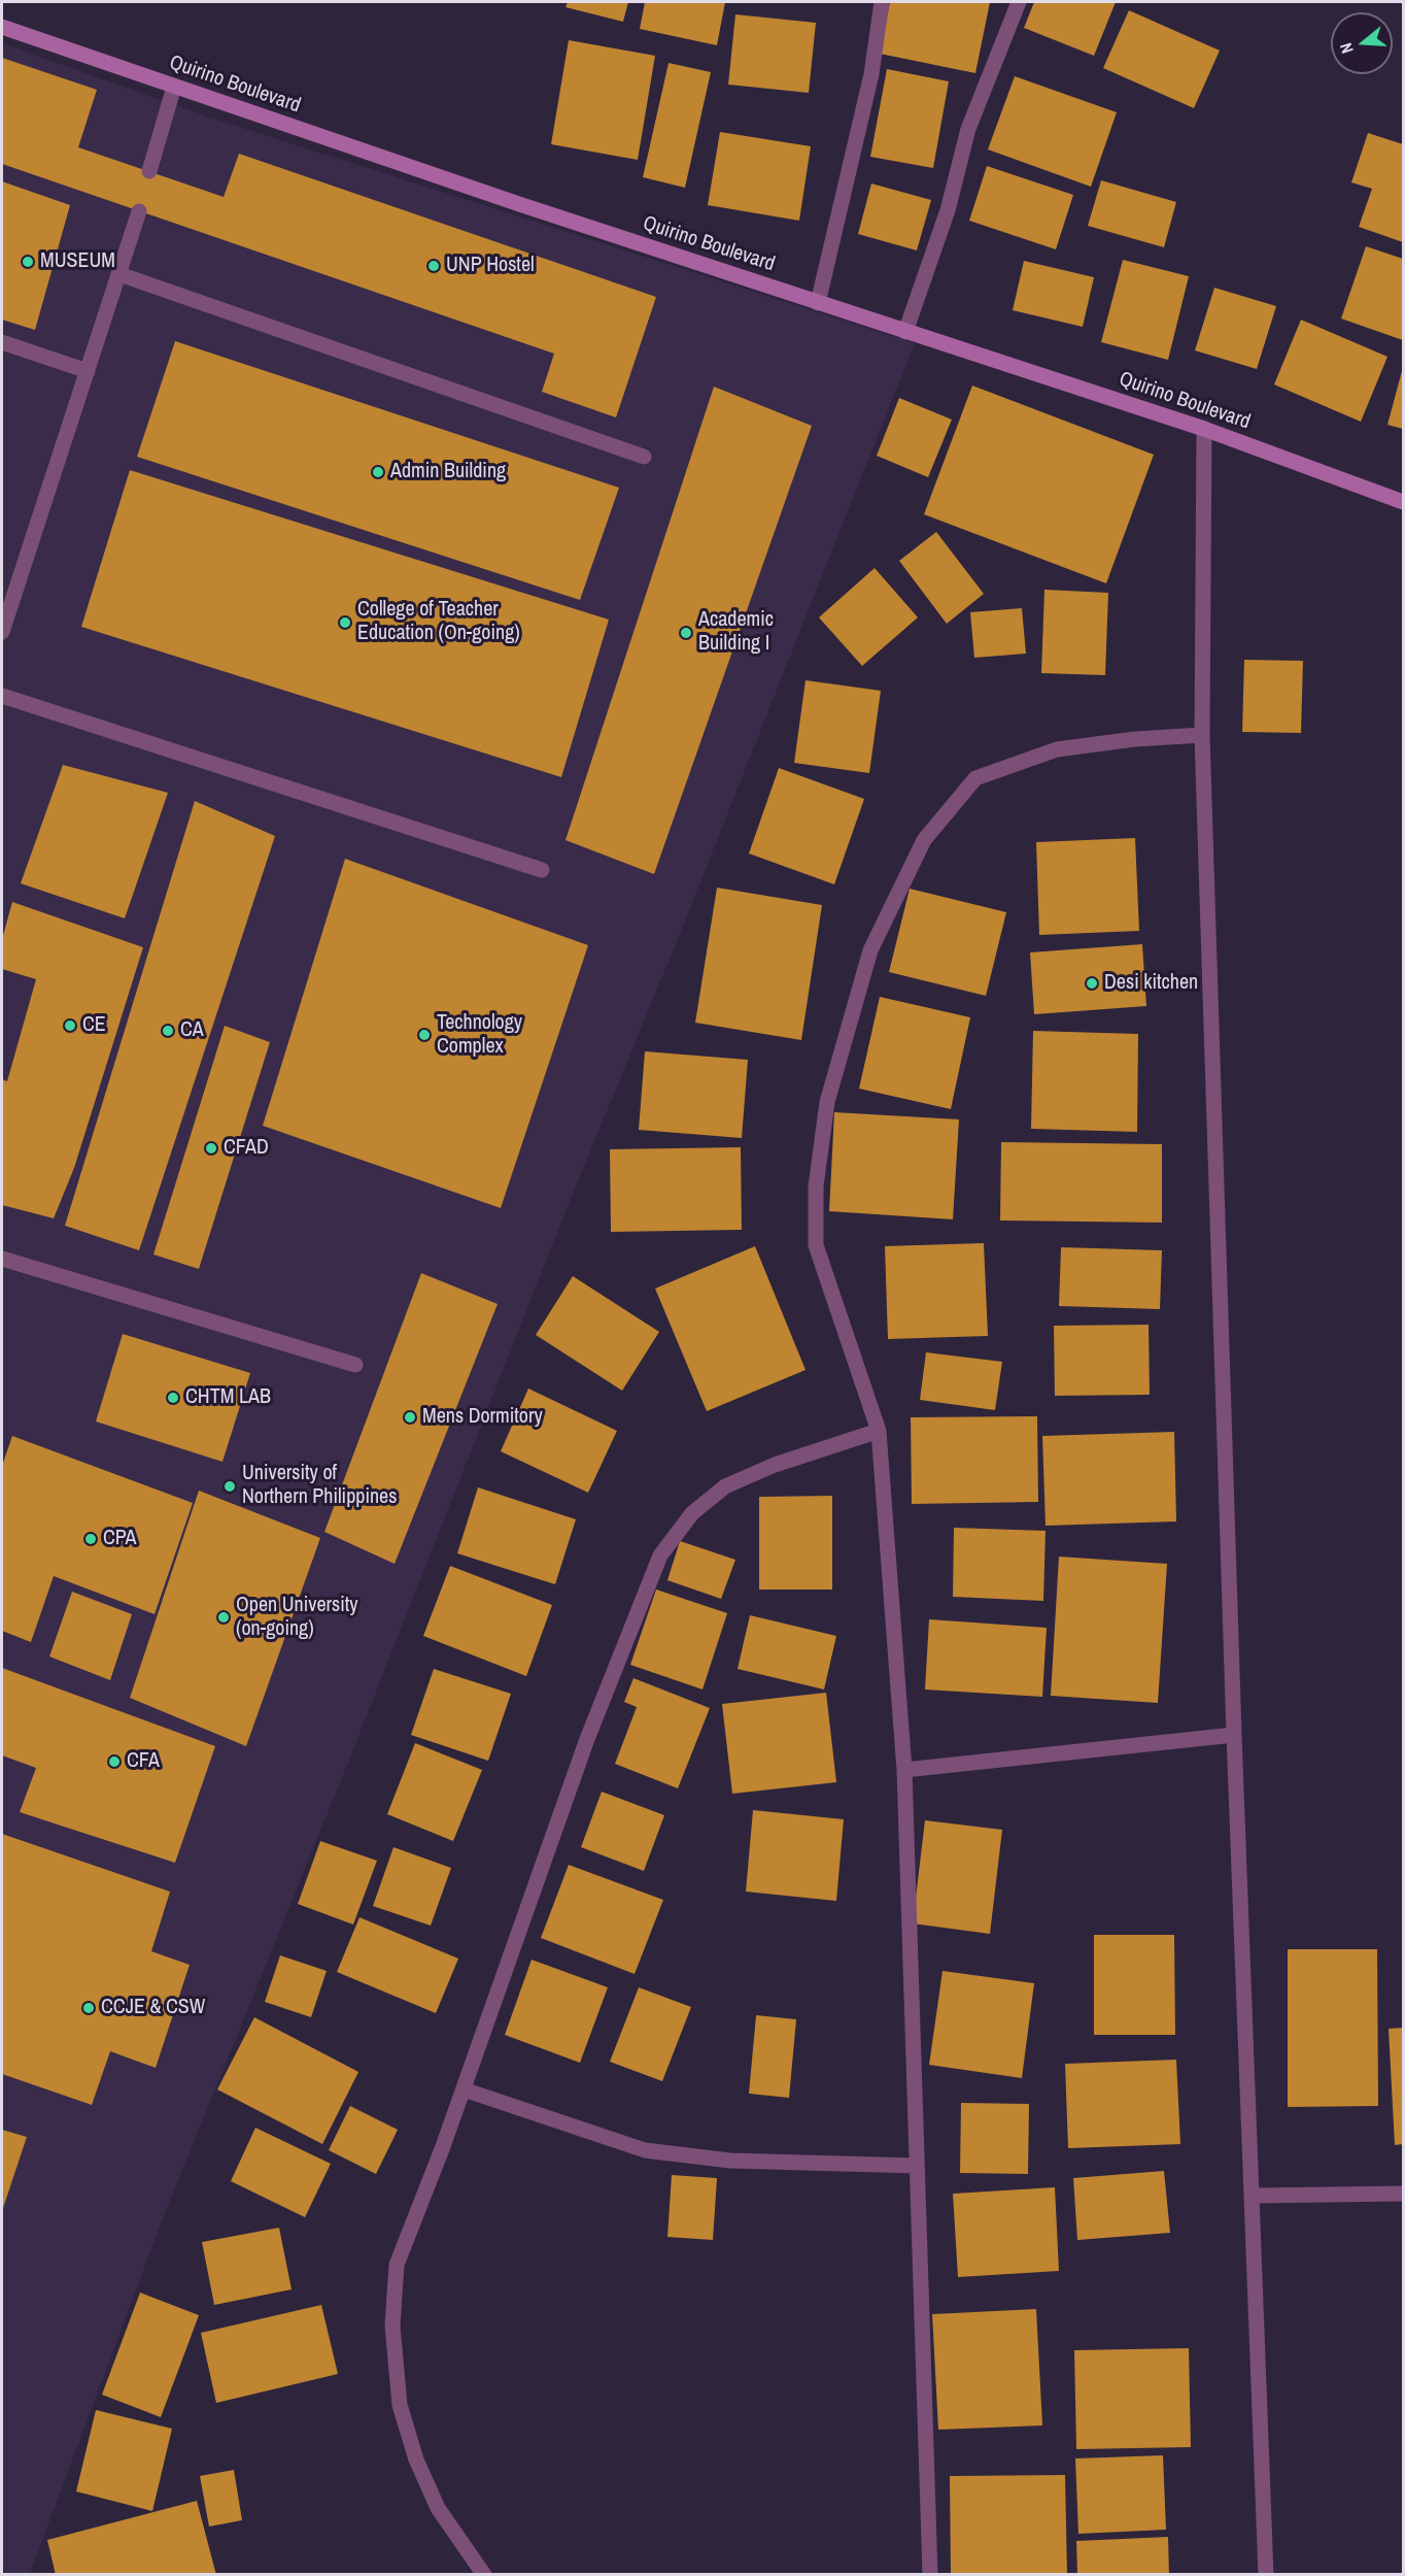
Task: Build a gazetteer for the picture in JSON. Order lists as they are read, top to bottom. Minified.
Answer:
{"streets":{"main road":["Quirino Boulevard"]},"places":["MUSEUM","UNP Hostel","Admin Building","College of Teacher Education (On-going)","Academic Building I","Desi kitchen","CE","CA","Technology Complex","CFAD","CHTM LAB","Mens Dormitory","University of Northern Philippines","CPA","Open University (on-going)","CFA","CCJE & CSW"],"north":"left"}
